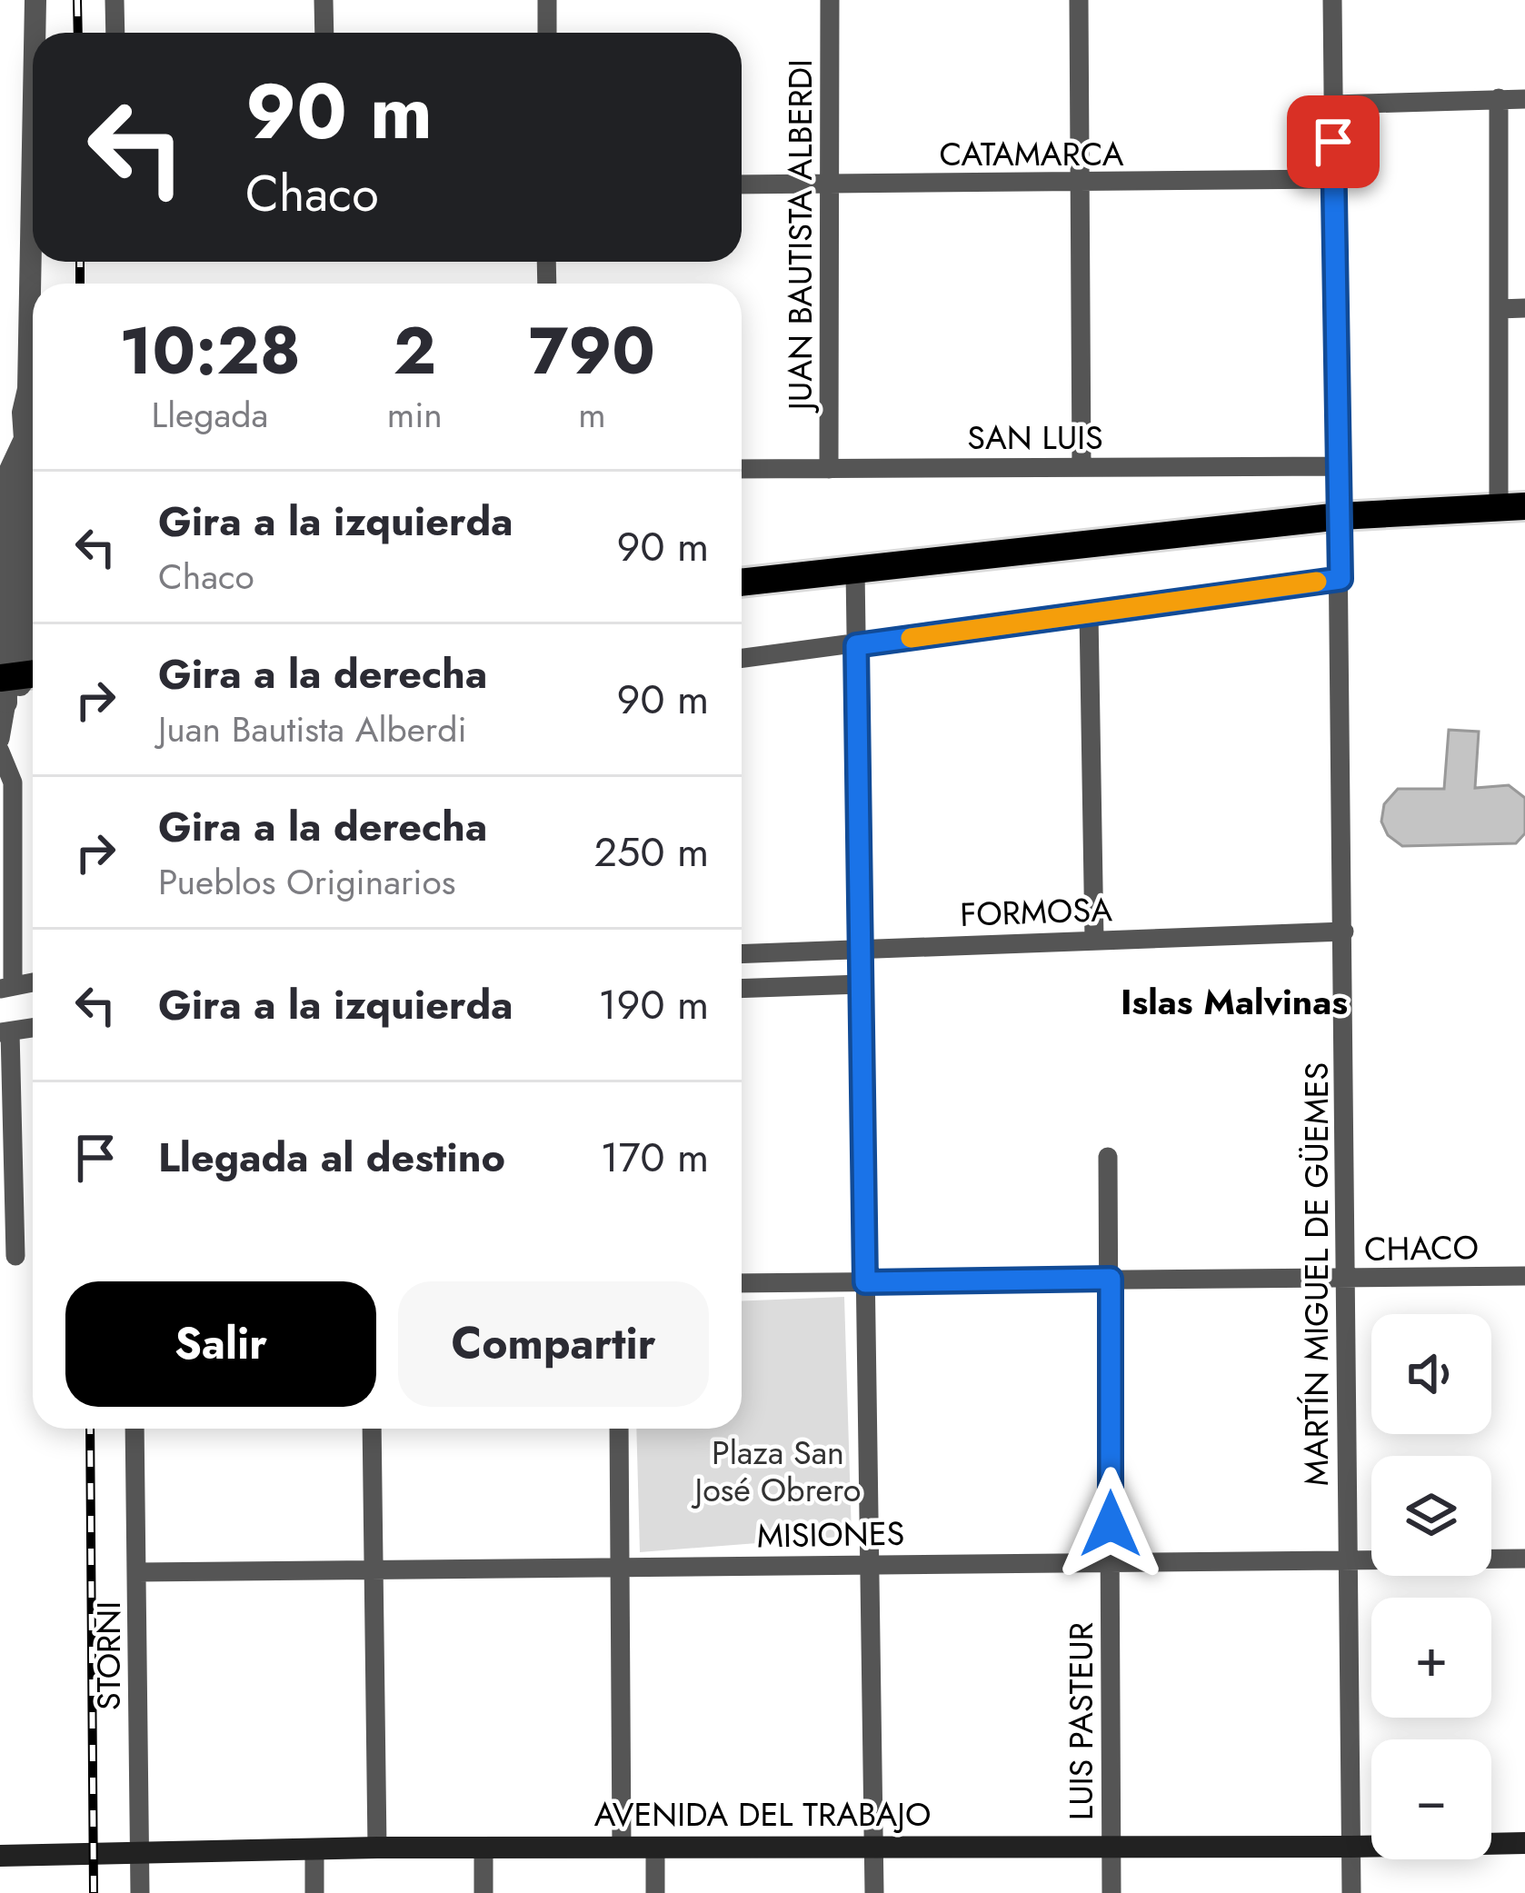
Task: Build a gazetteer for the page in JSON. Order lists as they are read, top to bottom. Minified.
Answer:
{"streets":{"main road":["AVENIDA DEL TRABAJO"],"street":["CATAMARCA","JUAN BAUTISTA ALBERDI","SAN LUIS","FORMOSA","CHACO","MARTÍN MIGUEL DE GÜEMES","MISIONES","STORNI","LUIS PASTEUR"]},"crossings":[["CATAMARCA","JUAN BAUTISTA ALBERDI"],["CATAMARCA","MARTÍN MIGUEL DE GÜEMES"],["JUAN BAUTISTA ALBERDI","SAN LUIS"],["SAN LUIS","MARTÍN MIGUEL DE GÜEMES"],["FORMOSA","MARTÍN MIGUEL DE GÜEMES"],["CHACO","MARTÍN MIGUEL DE GÜEMES"],["CHACO","LUIS PASTEUR"],["MARTÍN MIGUEL DE GÜEMES","MISIONES"],["MARTÍN MIGUEL DE GÜEMES","AVENIDA DEL TRABAJO"],["MISIONES","STORNI"],["MISIONES","LUIS PASTEUR"],["STORNI","AVENIDA DEL TRABAJO"],["LUIS PASTEUR","AVENIDA DEL TRABAJO"]],"districts":["Islas Malvinas"],"parks":["Plaza San José Obrero"],"page":{"turn":["90 m","Chaco"],"eta":["10:28","Llegada","2","min","790","m"],"list":[{"name":"Gira a la izquierda","note":"Chaco","value":"90 m"},{"name":"Gira a la derecha","note":"Juan Bautista Alberdi","value":"90 m"},{"name":"Gira a la derecha","note":"Pueblos Originarios","value":"250 m"},{"name":"Gira a la izquierda","value":"190 m"},{"name":"Llegada al destino","value":"170 m"}],"buttons":["Salir","Compartir"],"map_buttons":["+","−"]}}
